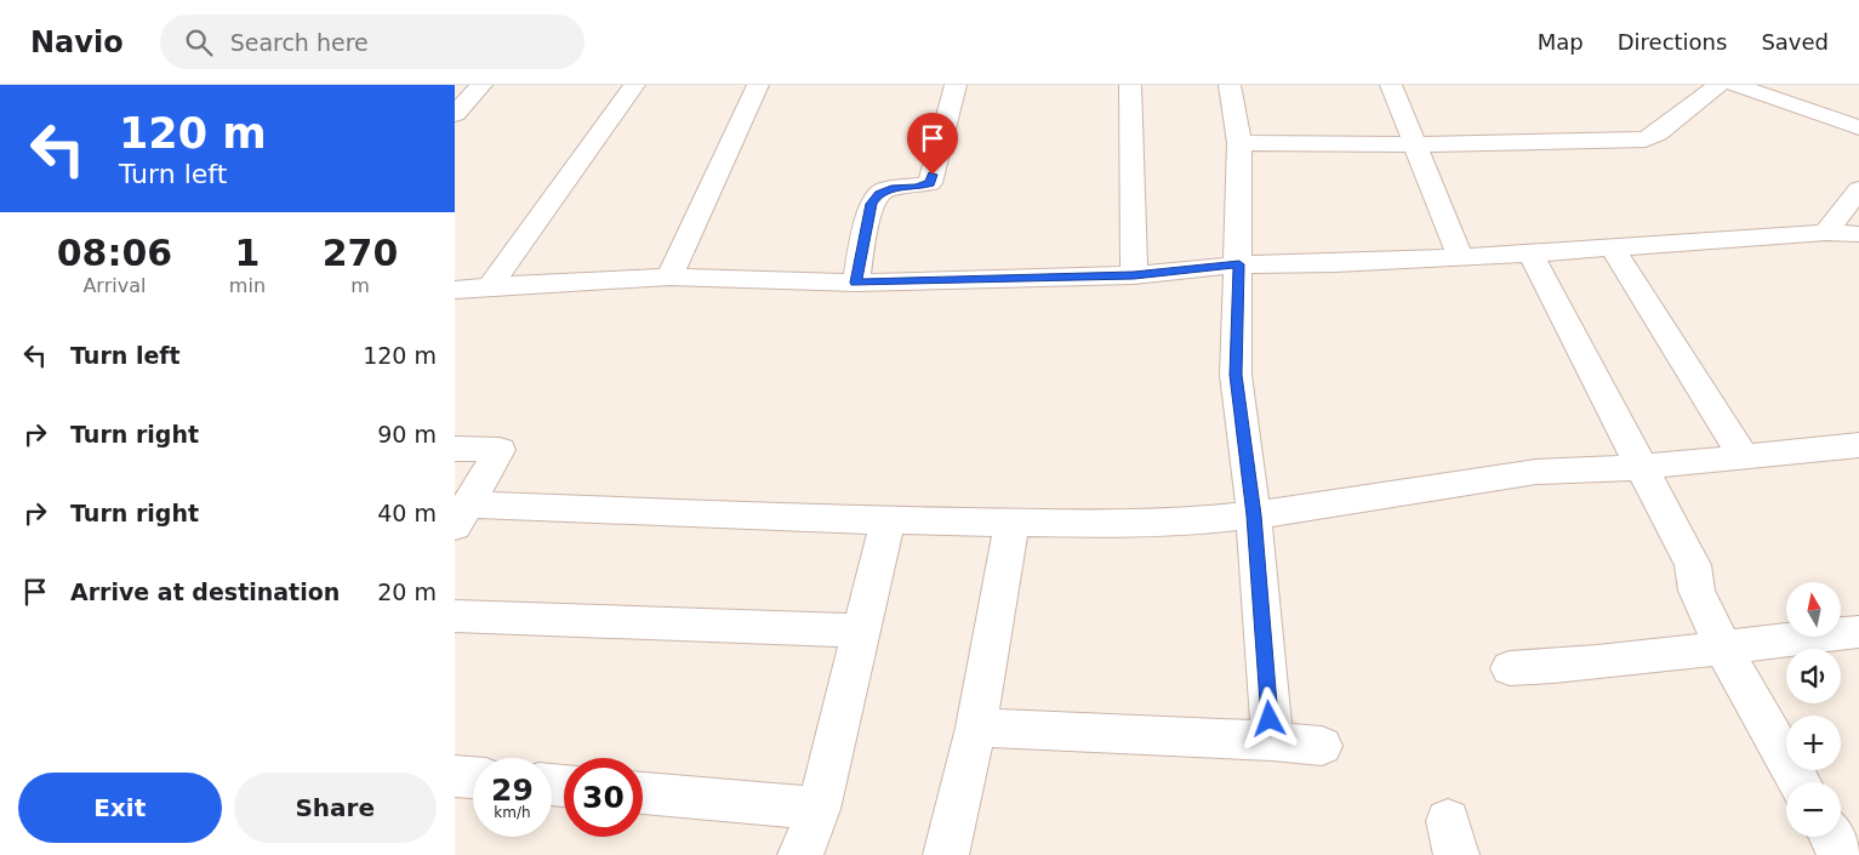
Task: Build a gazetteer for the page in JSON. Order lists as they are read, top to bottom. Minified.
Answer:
{"north":"top","page":{"header":"Navio","search":"Search here","nav":["Map","Directions","Saved"],"turn":["120 m","Turn left"],"eta":["08:06","Arrival","1","min","270","m"],"list":[{"name":"Turn left","value":"120 m"},{"name":"Turn right","value":"90 m"},{"name":"Turn right","value":"40 m"},{"name":"Arrive at destination","value":"20 m"}],"map_buttons":["+","−"],"speed":"29 km/h","limit":"30","buttons":["Exit","Share"]}}
